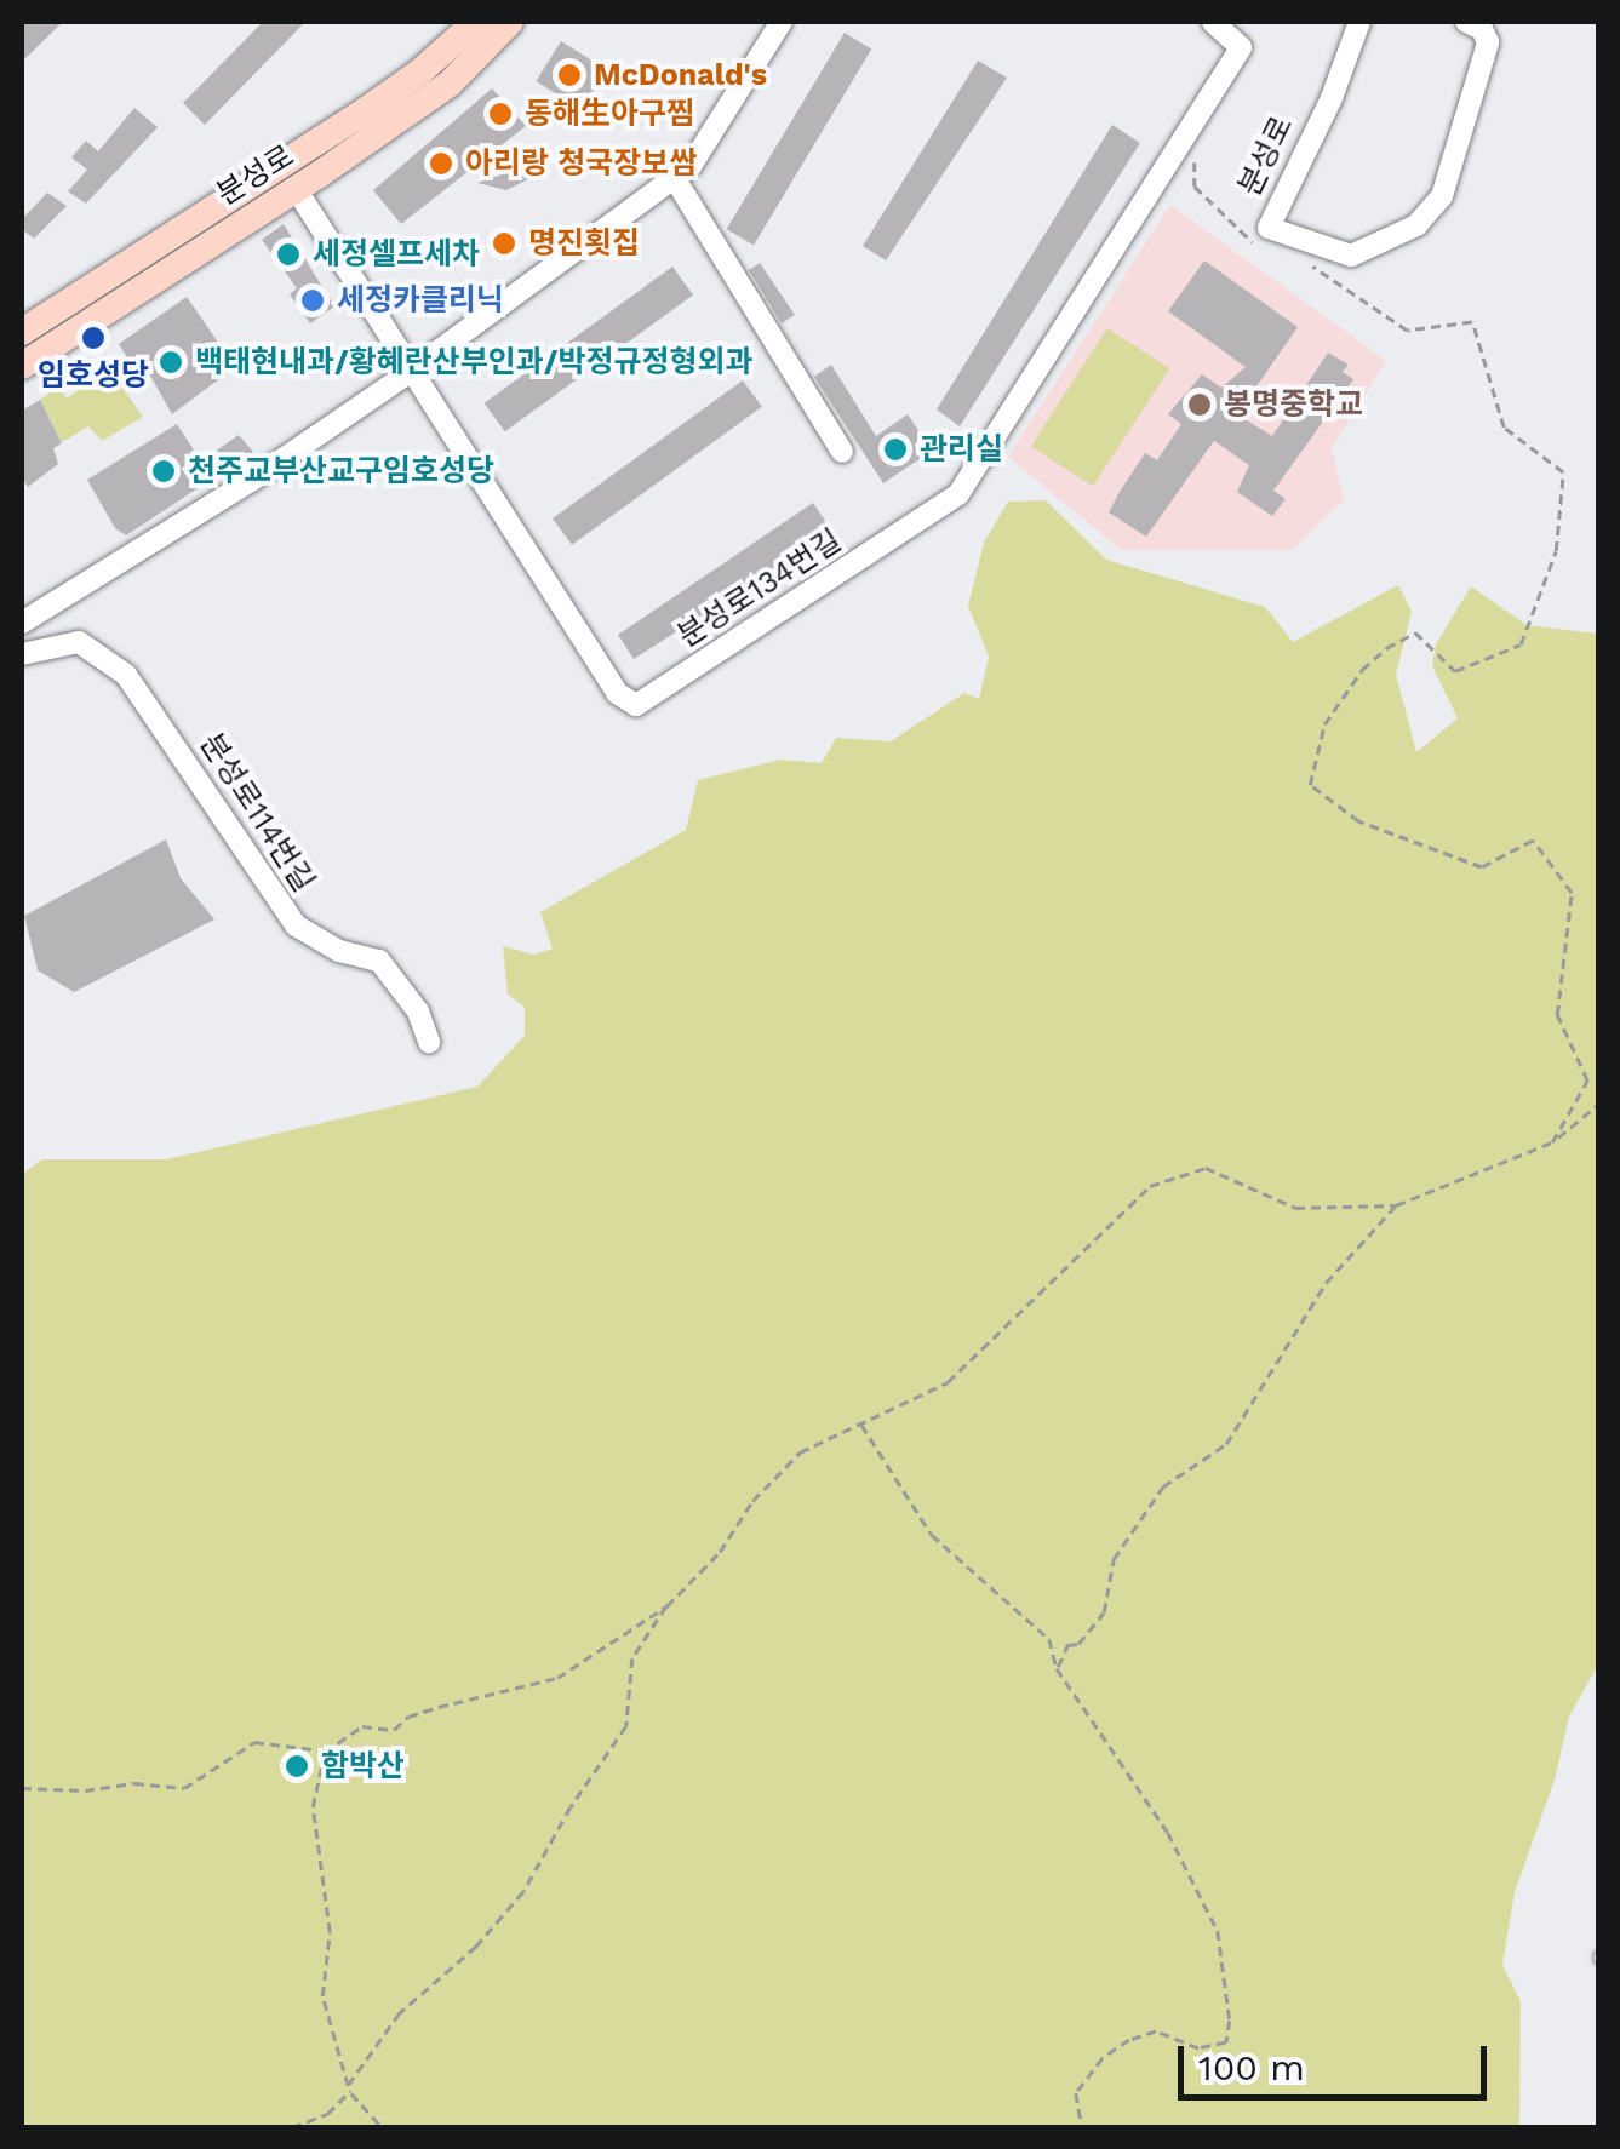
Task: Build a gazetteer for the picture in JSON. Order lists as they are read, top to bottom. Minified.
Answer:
{"streets":{"main road":["분성로"],"street":["분성로134번길","분성로114번길"]},"crossings":[["분성로","분성로134번길"]],"places":["McDonald's","동해生아구찜","아리랑 청국장보쌈","명진횟집","세정셀프세차","세정카클리닉","임호성당","백태현내과/황혜란산부인과/박정규정형외과","봉명중학교","관리실","천주교부산교구임호성당","함박산"],"scale_bar":"100 m"}
